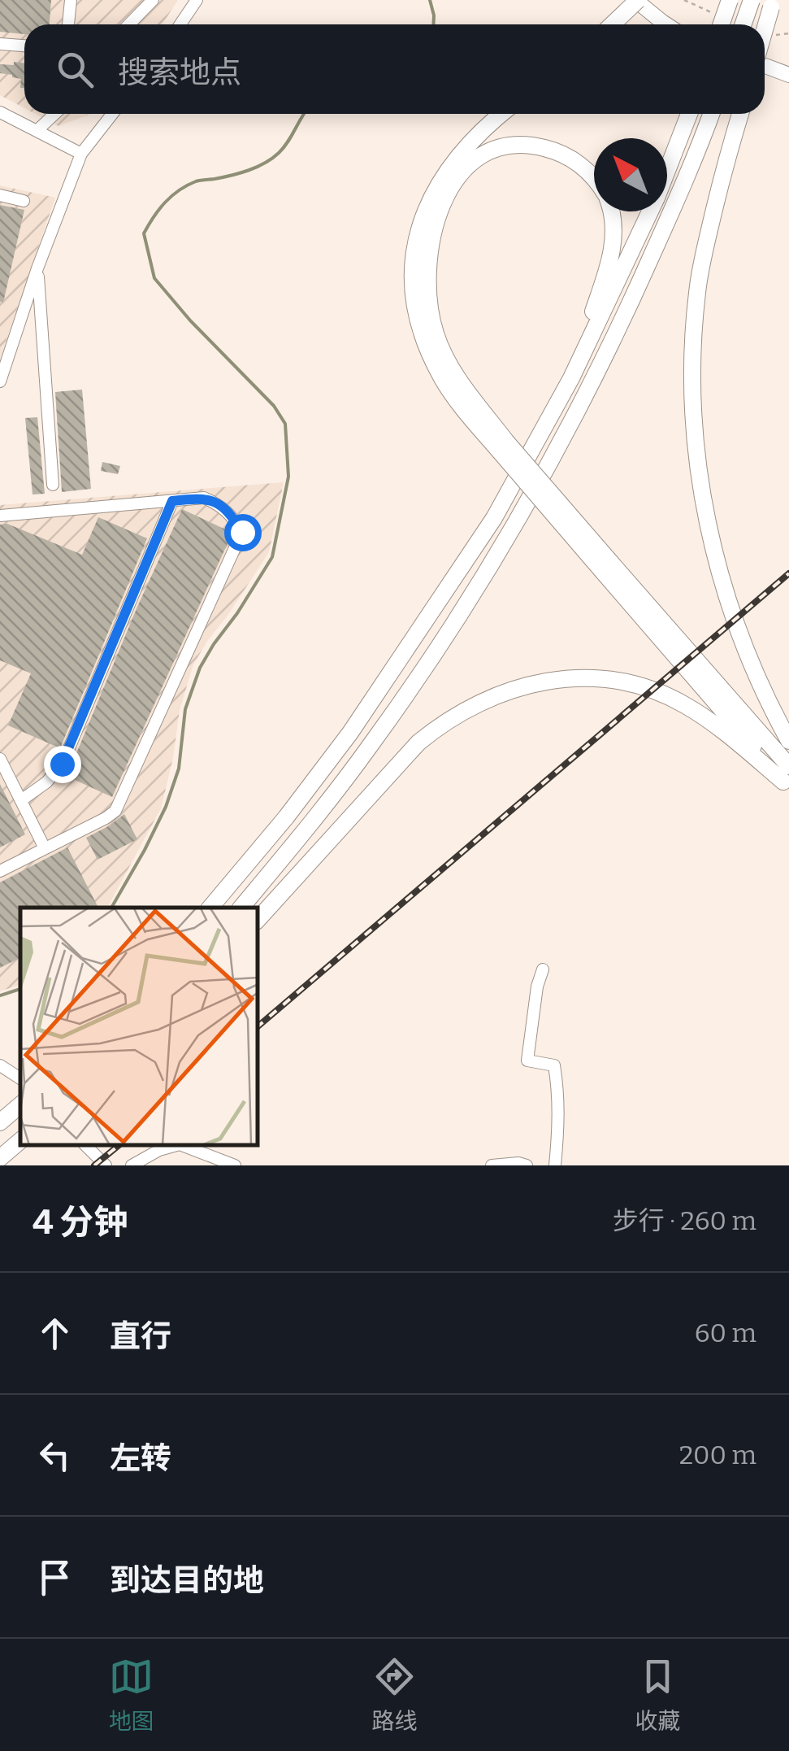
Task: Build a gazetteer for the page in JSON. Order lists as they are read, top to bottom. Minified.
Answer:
{"north":"top left","page":{"search":"搜索地点","heading":["4 分钟","步行 · 260 m"],"list":[["直行","60 m"],["左转","200 m"],"到达目的地"],"nav":["地图","路线","收藏"]}}
